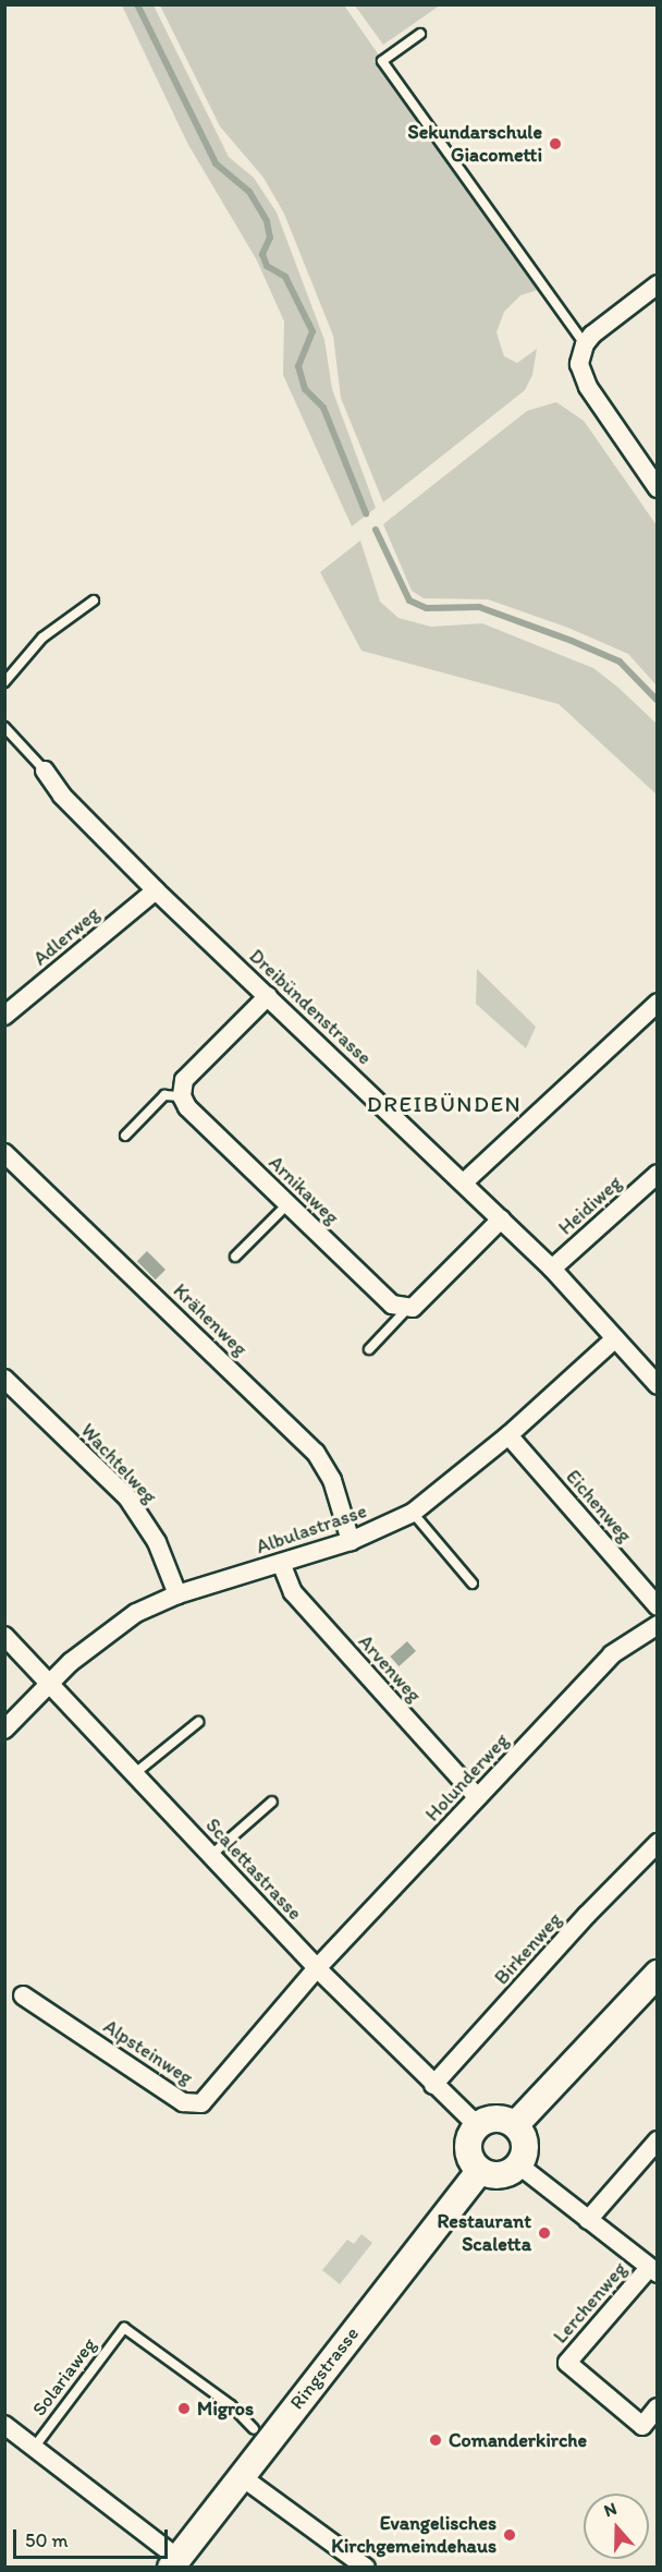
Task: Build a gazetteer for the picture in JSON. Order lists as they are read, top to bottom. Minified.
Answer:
{"streets":{"main road":["Ringstrasse"],"street":["Adlerweg","Dreibündenstrasse","Arnikaweg","Heidiweg","Krähenweg","Wachtelweg","Eichenweg","Albulastrasse","Arvenweg","Holunderweg","Scalettastrasse","Birkenweg","Alpsteinweg","Lerchenweg"],"lane":["Solariaweg"]},"crossings":[["Adlerweg","Dreibündenstrasse"],["Dreibündenstrasse","Heidiweg"],["Dreibündenstrasse","Albulastrasse"],["Krähenweg","Albulastrasse"],["Wachtelweg","Albulastrasse"],["Eichenweg","Albulastrasse"],["Albulastrasse","Arvenweg"],["Albulastrasse","Scalettastrasse"],["Arvenweg","Holunderweg"],["Holunderweg","Scalettastrasse"],["Holunderweg","Alpsteinweg"],["Scalettastrasse","Birkenweg"],["Scalettastrasse","Alpsteinweg"],["Scalettastrasse","Ringstrasse"]],"districts":["DREIBÜNDEN"],"places":["Sekundarschule Giacometti","Restaurant Scaletta","Migros","Comanderkirche","Evangelisches Kirchgemeindehaus"],"scale_bar":"50 m","north":"top"}
